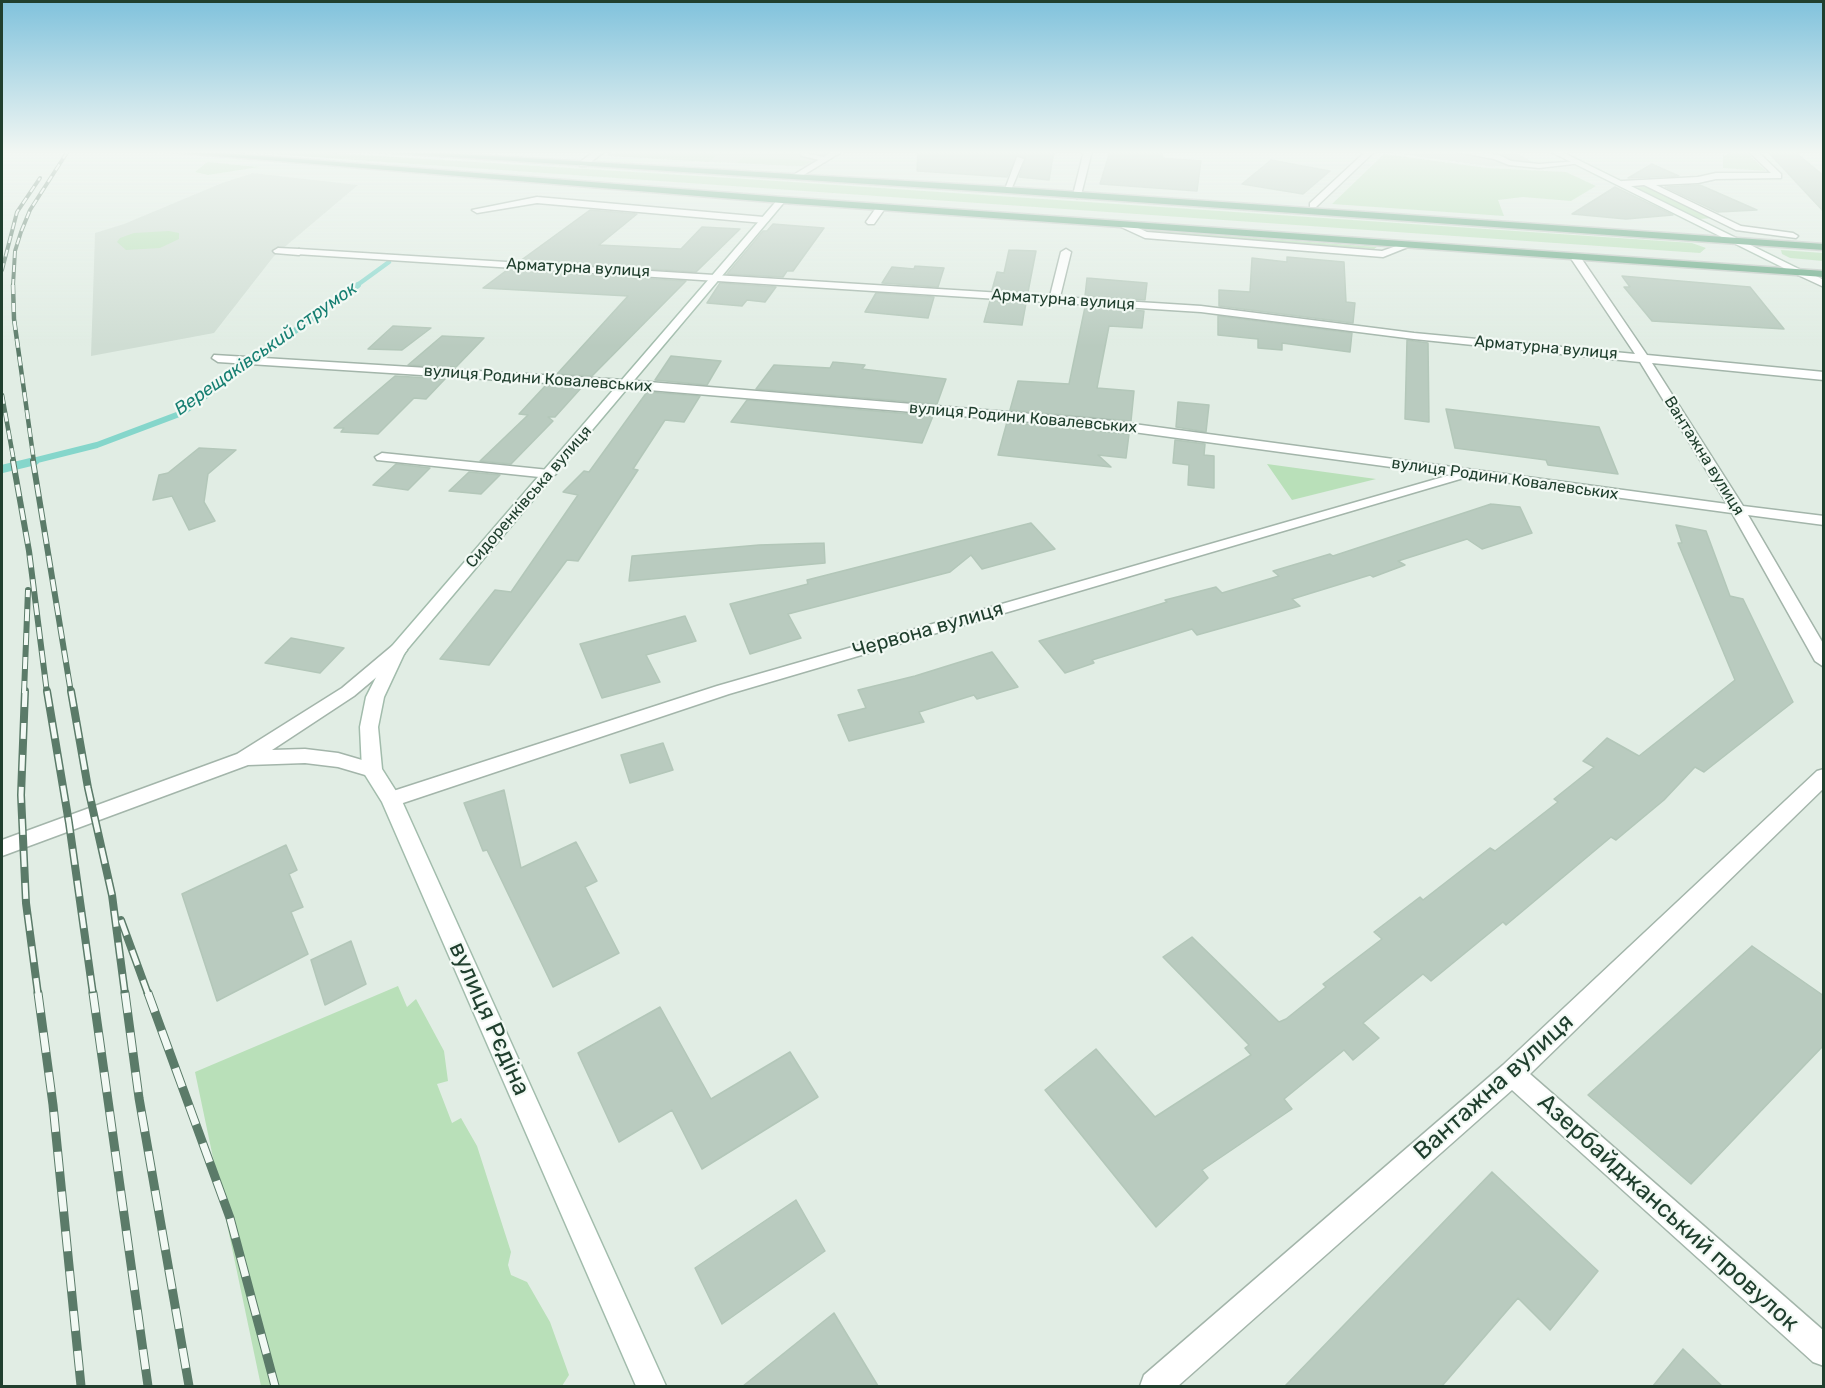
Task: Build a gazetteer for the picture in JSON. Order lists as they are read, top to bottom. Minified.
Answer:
{"streets":{"street":["Арматурна вулиця","вулиця Родини Ковалевських","Вантажна вулиця","Сидоренківська вулиця","Червона вулиця","вулиця Рєдіна","Азербайджанський провулок"]},"crossings":[["Арматурна вулиця","Вантажна вулиця"],["Арматурна вулиця","Сидоренківська вулиця"],["вулиця Родини Ковалевських","Вантажна вулиця"],["вулиця Родини Ковалевських","Сидоренківська вулиця"],["вулиця Родини Ковалевських","Червона вулиця"],["Вантажна вулиця","Азербайджанський провулок"],["Сидоренківська вулиця","вулиця Рєдіна"],["Червона вулиця","вулиця Рєдіна"]],"water":["Верещаківський струмок"]}
